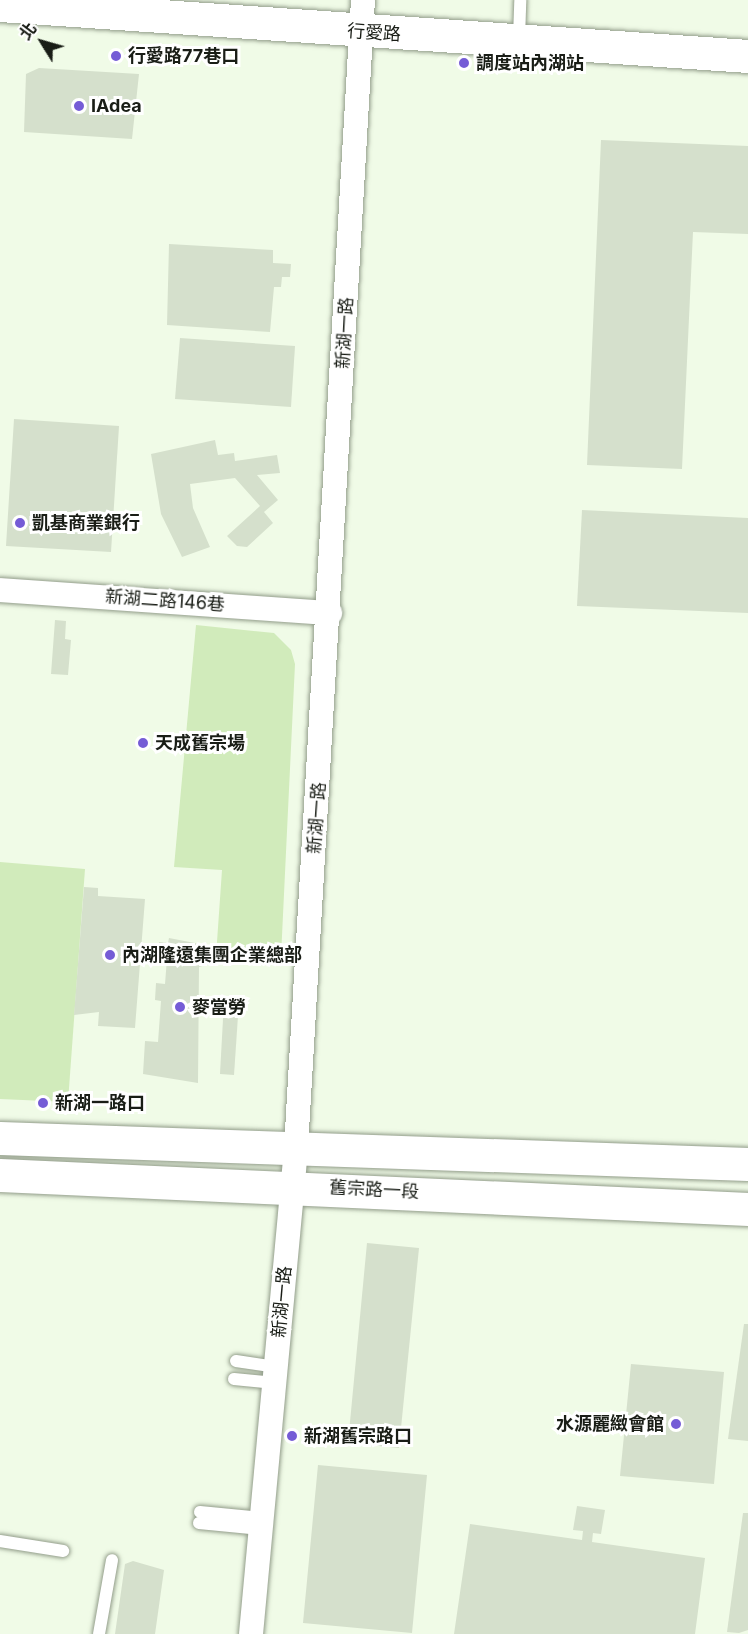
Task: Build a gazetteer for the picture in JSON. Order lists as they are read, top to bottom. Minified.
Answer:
{"streets":{"main road":["行愛路","舊宗路一段"],"street":["新湖一路","新湖二路146巷"]},"crossings":[["行愛路","新湖一路"],["新湖一路","新湖二路146巷"],["新湖一路","舊宗路一段"]],"places":["行愛路77巷口","調度站內湖站","IAdea","凱基商業銀行","天成舊宗場","內湖隆遠集團企業總部","麥當勞","新湖一路口","水源麗緻會館","新湖舊宗路口"],"north":"top left"}
